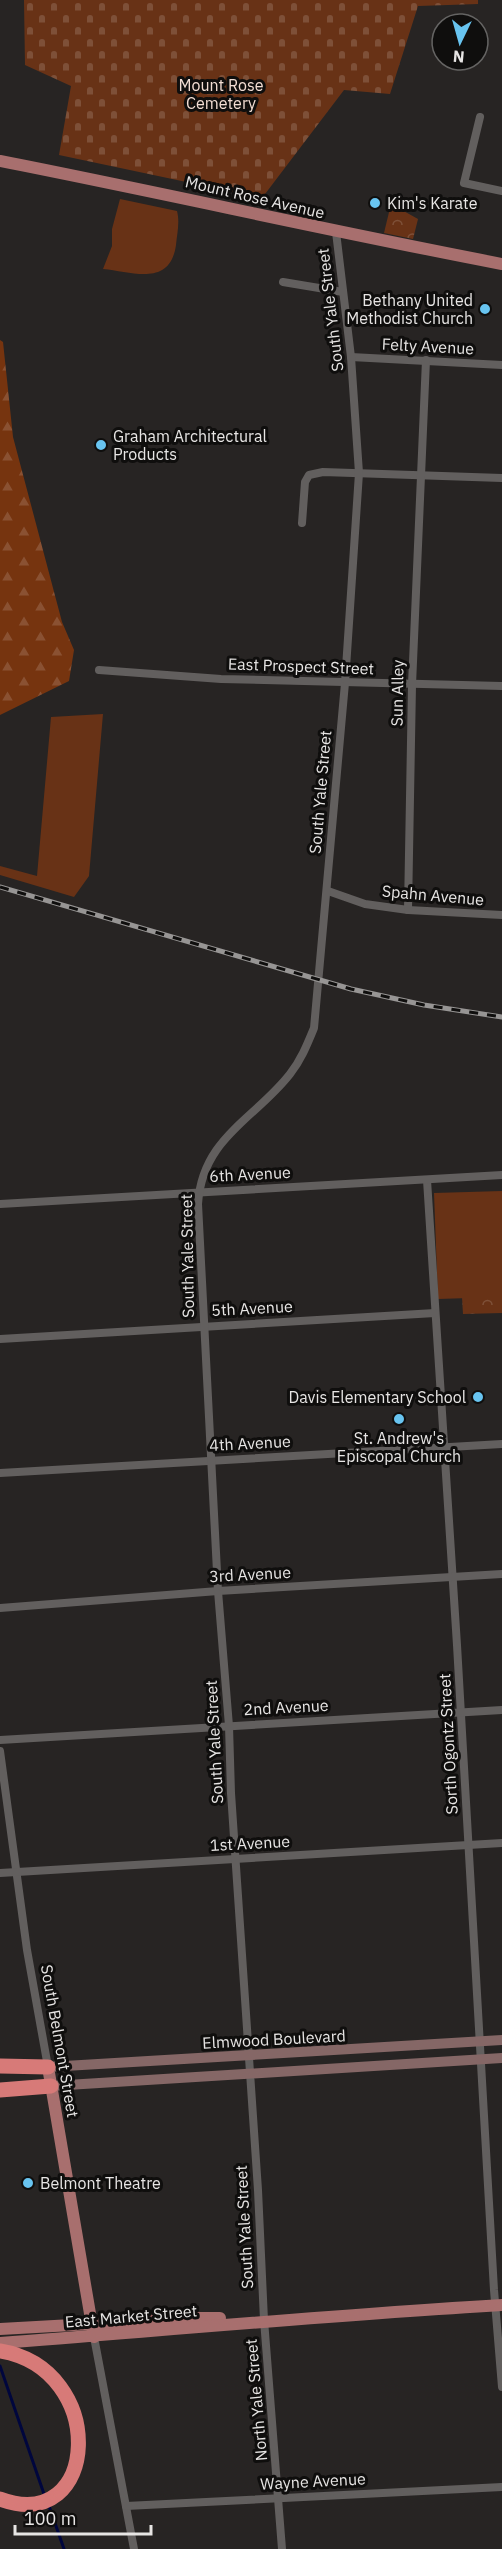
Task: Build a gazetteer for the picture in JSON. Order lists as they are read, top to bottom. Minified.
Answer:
{"streets":{"main road":["Mount Rose Avenue","South Belmont Street","East Market Street"],"street":["South Yale Street","Felty Avenue","East Prospect Street","Sun Alley","Spahn Avenue","6th Avenue","5th Avenue","4th Avenue","3rd Avenue","2nd Avenue","Sorth Ogontz Street","1st Avenue","Elmwood Boulevard","North Yale Street","Wayne Avenue"]},"crossings":[["Mount Rose Avenue","South Yale Street"],["South Yale Street","Felty Avenue"],["South Yale Street","East Prospect Street"],["South Yale Street","Spahn Avenue"],["South Yale Street","6th Avenue"],["South Yale Street","5th Avenue"],["South Yale Street","4th Avenue"],["South Yale Street","3rd Avenue"],["South Yale Street","2nd Avenue"],["South Yale Street","1st Avenue"],["South Yale Street","Elmwood Boulevard"],["South Yale Street","East Market Street"],["South Yale Street","North Yale Street"],["Felty Avenue","Sun Alley"],["East Prospect Street","Sun Alley"],["Sun Alley","Spahn Avenue"],["6th Avenue","Sorth Ogontz Street"],["5th Avenue","Sorth Ogontz Street"],["4th Avenue","Sorth Ogontz Street"],["3rd Avenue","Sorth Ogontz Street"],["2nd Avenue","Sorth Ogontz Street"],["Sorth Ogontz Street","1st Avenue"],["Sorth Ogontz Street","Elmwood Boulevard"],["Sorth Ogontz Street","East Market Street"],["1st Avenue","South Belmont Street"],["Elmwood Boulevard","South Belmont Street"],["South Belmont Street","East Market Street"],["East Market Street","North Yale Street"],["North Yale Street","Wayne Avenue"]],"parks":["Mount Rose Cemetery"],"places":["Kim's Karate","Bethany United Methodist Church","Graham Architectural Products","Davis Elementary School","St. Andrew's Episcopal Church","Belmont Theatre"],"scale_bar":"100 m","north":"bottom"}
